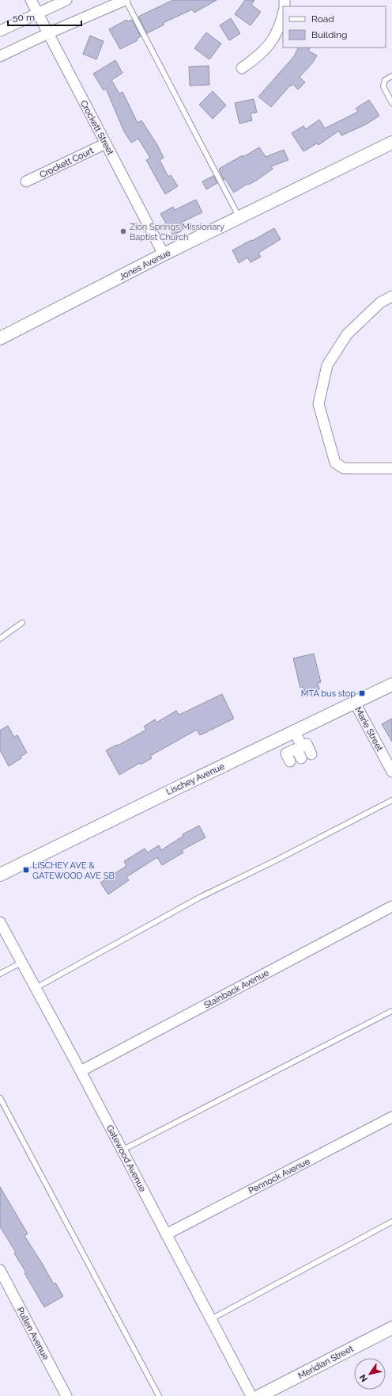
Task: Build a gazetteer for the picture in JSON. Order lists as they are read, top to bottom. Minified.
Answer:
{"streets":{"street":["Crockett Street","Crockett Court","Jones Avenue","Marie Street","Lischey Avenue","Stainback Avenue","Gatewood Avenue","Pennock Avenue","Pullen Avenue","Meridian Street"]},"crossings":[["Crockett Street","Crockett Court"],["Crockett Street","Jones Avenue"],["Marie Street","Lischey Avenue"],["Stainback Avenue","Gatewood Avenue"],["Gatewood Avenue","Pennock Avenue"]],"places":{"other":["Zion Springs Missionary Baptist Church"],"transit":["MTA bus stop","LISCHEY AVE & GATEWOOD AVE SB"]},"legend":["Road","Building"],"scale_bar":"50 m","north":"bottom left"}
